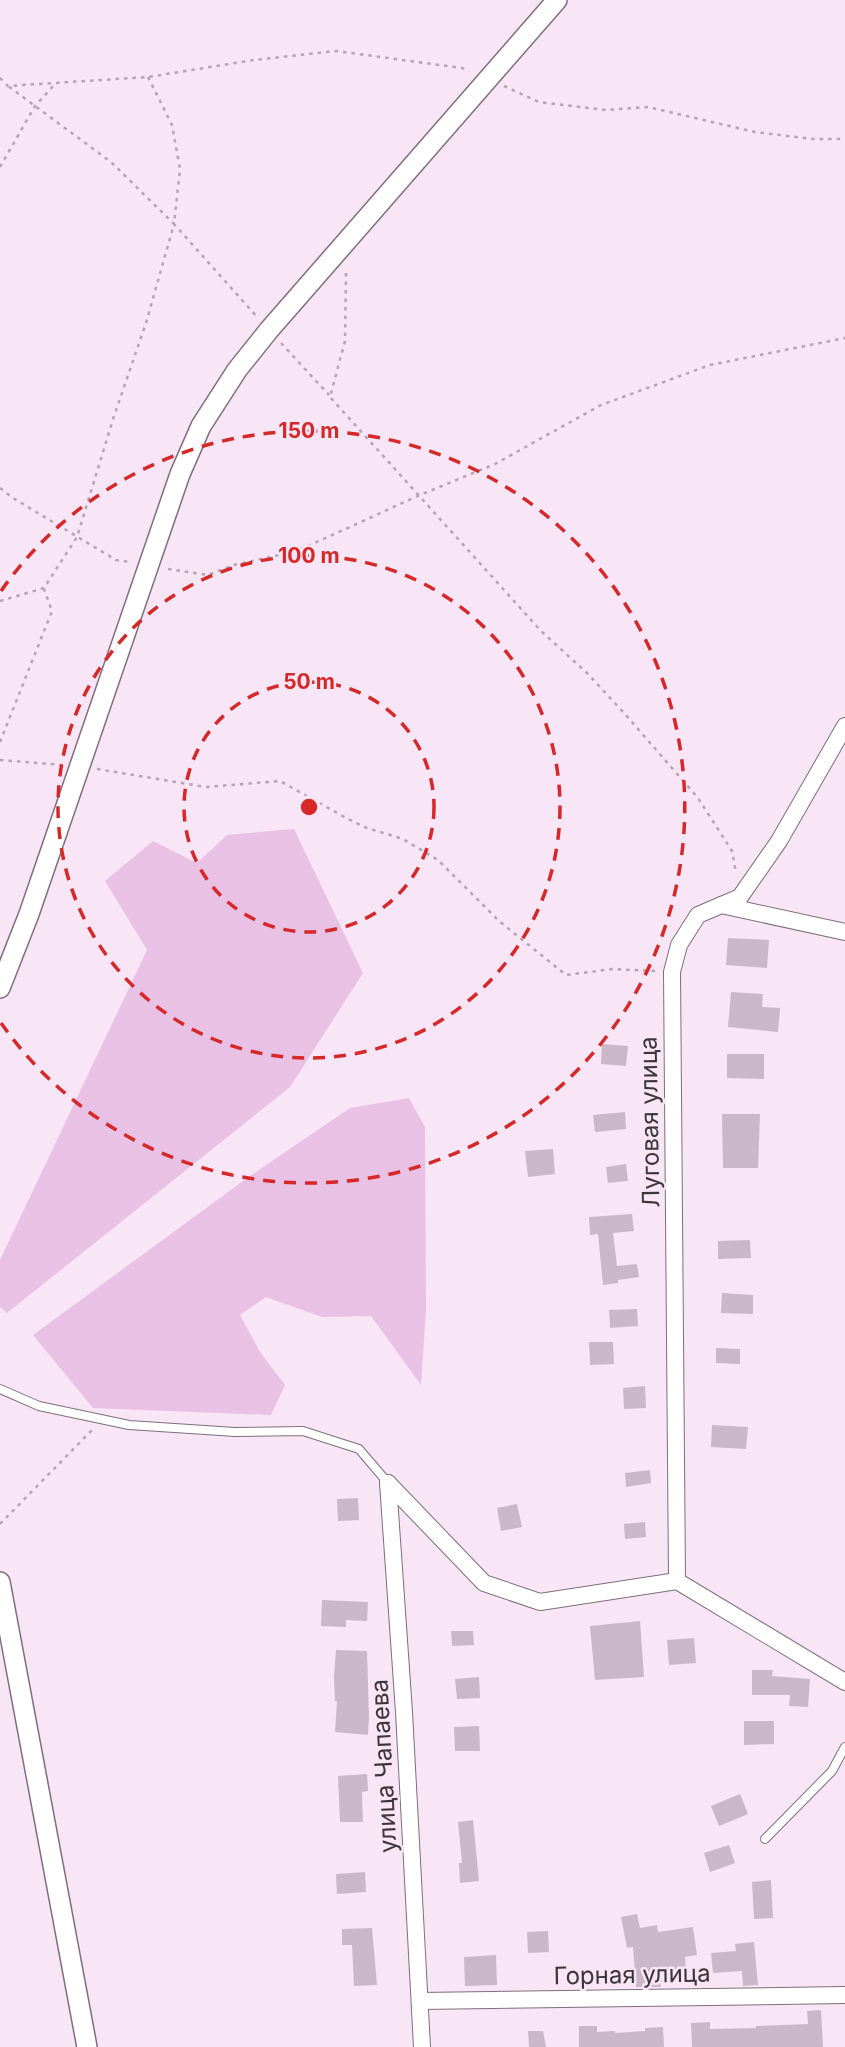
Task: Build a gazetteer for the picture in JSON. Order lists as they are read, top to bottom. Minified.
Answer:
{"streets":{"street":["Луговая улица","улица Чапаева","Горная улица"]},"crossings":[["улица Чапаева","Горная улица"]],"rings":["150 m","100 m","50 m"]}
